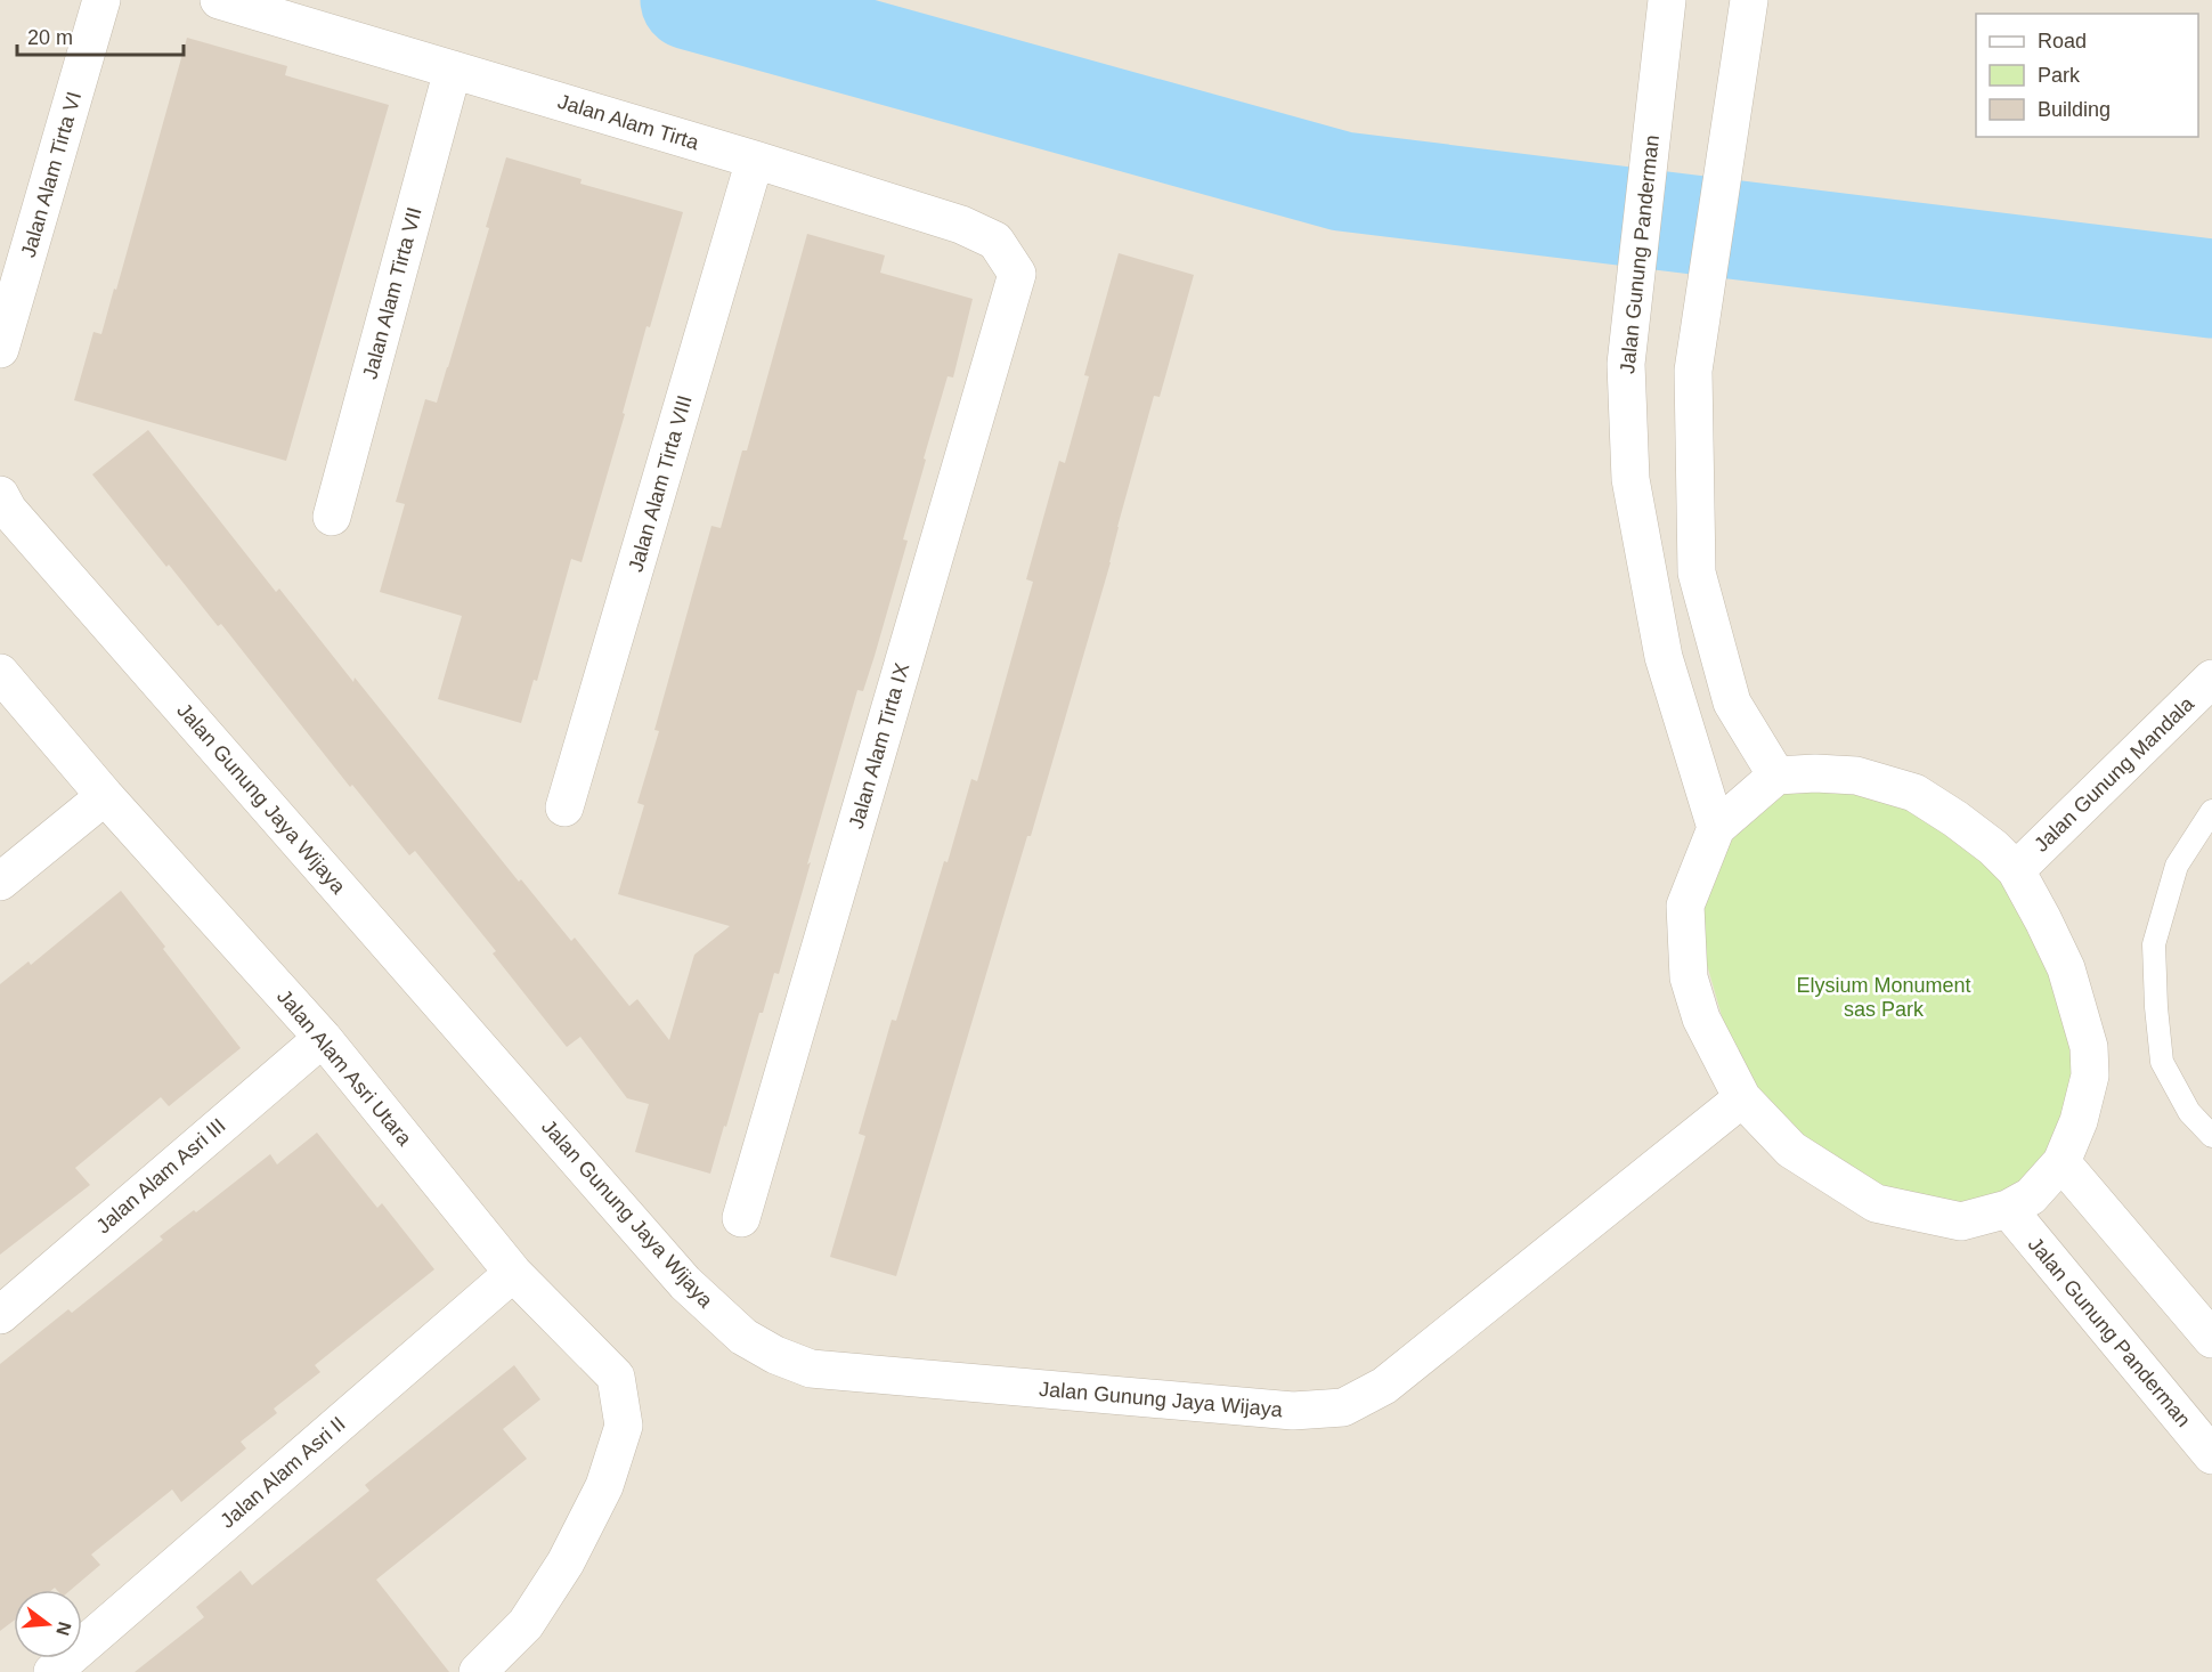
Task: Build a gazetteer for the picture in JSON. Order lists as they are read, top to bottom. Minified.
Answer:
{"streets":{"street":["Jalan Alam Tirta","Jalan Alam Tirta VI","Jalan Gunung Panderman","Jalan Alam Tirta VII","Jalan Alam Tirta VIII","Jalan Alam Tirta IX","Jalan Gunung Mandala","Jalan Gunung Jaya Wijaya","Jalan Alam Asri Utara","Jalan Alam Asri III","Jalan Alam Asri II"]},"crossings":[["Jalan Alam Tirta","Jalan Alam Tirta VII"],["Jalan Alam Tirta","Jalan Alam Tirta VIII"],["Jalan Alam Tirta","Jalan Alam Tirta IX"],["Jalan Alam Asri Utara","Jalan Alam Asri III"],["Jalan Alam Asri Utara","Jalan Alam Asri II"]],"parks":["Elysium Monument sas Park"],"legend":["Road","Park","Building"],"scale_bar":"20 m","north":"right"}
